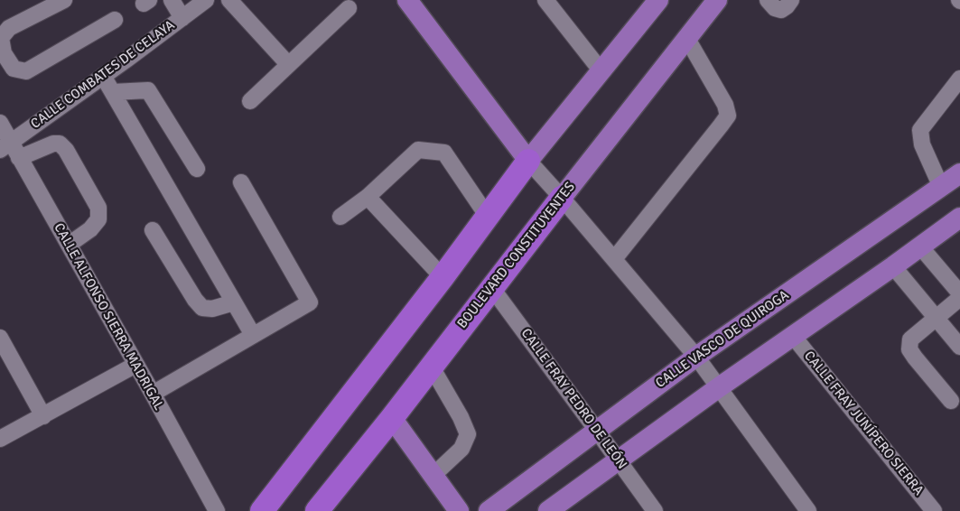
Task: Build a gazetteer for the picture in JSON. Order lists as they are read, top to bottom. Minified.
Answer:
{"streets":{"highway":["BOULEVARD CONSTITUYENTES"],"main road":["CALLE VASCO DE QUIROGA"],"street":["CALLE COMBATES DE CELAYA","CALLE ALFONSO SIERRA MADRIGAL","CALLE FRAY PEDRO DE LEÓN","CALLE FRAY JUNÍPERO SIERRA"]},"crossings":[["CALLE COMBATES DE CELAYA","CALLE ALFONSO SIERRA MADRIGAL"],["BOULEVARD CONSTITUYENTES","CALLE FRAY PEDRO DE LEÓN"],["CALLE VASCO DE QUIROGA","CALLE FRAY PEDRO DE LEÓN"]]}
